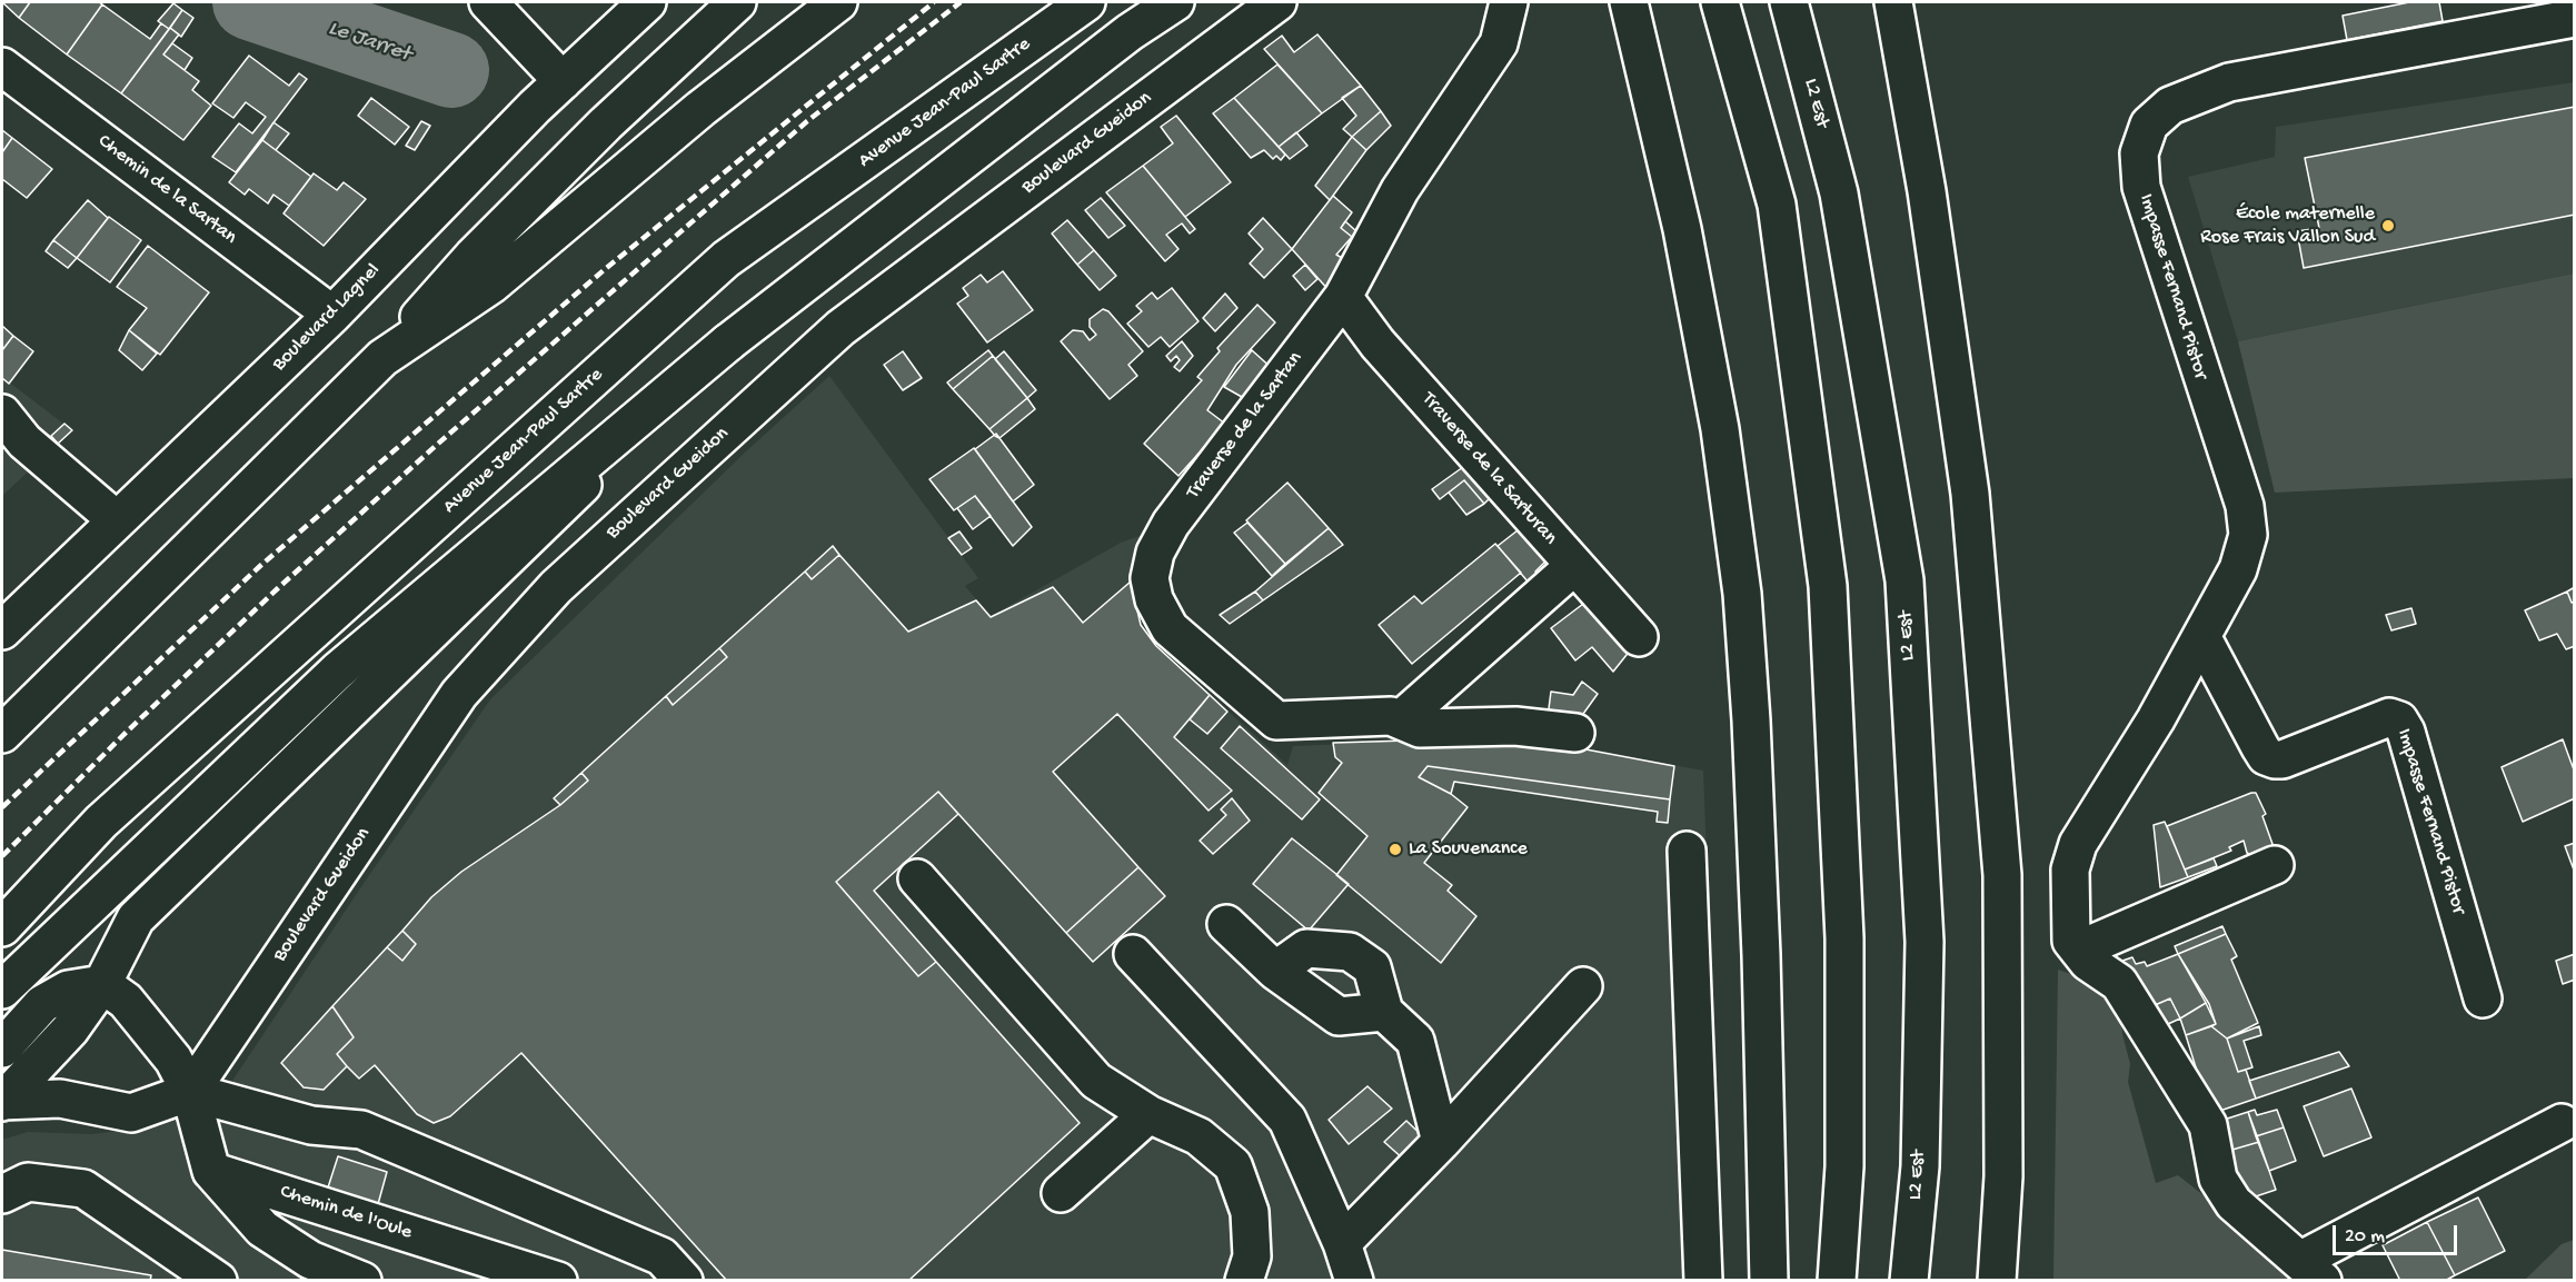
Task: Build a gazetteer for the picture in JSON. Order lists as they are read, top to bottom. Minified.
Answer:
{"streets":{"main road":["Avenue Jean-Paul Sartre","L2 Est","Boulevard Gueidon","Chemin de la Sartan","Impasse Fernand Pistor","Boulevard Lagnel","Traverse de la Sartan","Traverse de la Sarturan","Chemin de l'Oule"]},"crossings":[["Chemin de la Sartan","Boulevard Lagnel"],["Traverse de la Sartan","Traverse de la Sarturan"]],"water":["Le Jarret"],"places":["École maternelle Rose Frais Vallon Sud","La Souvenance"],"scale_bar":"20 m"}
